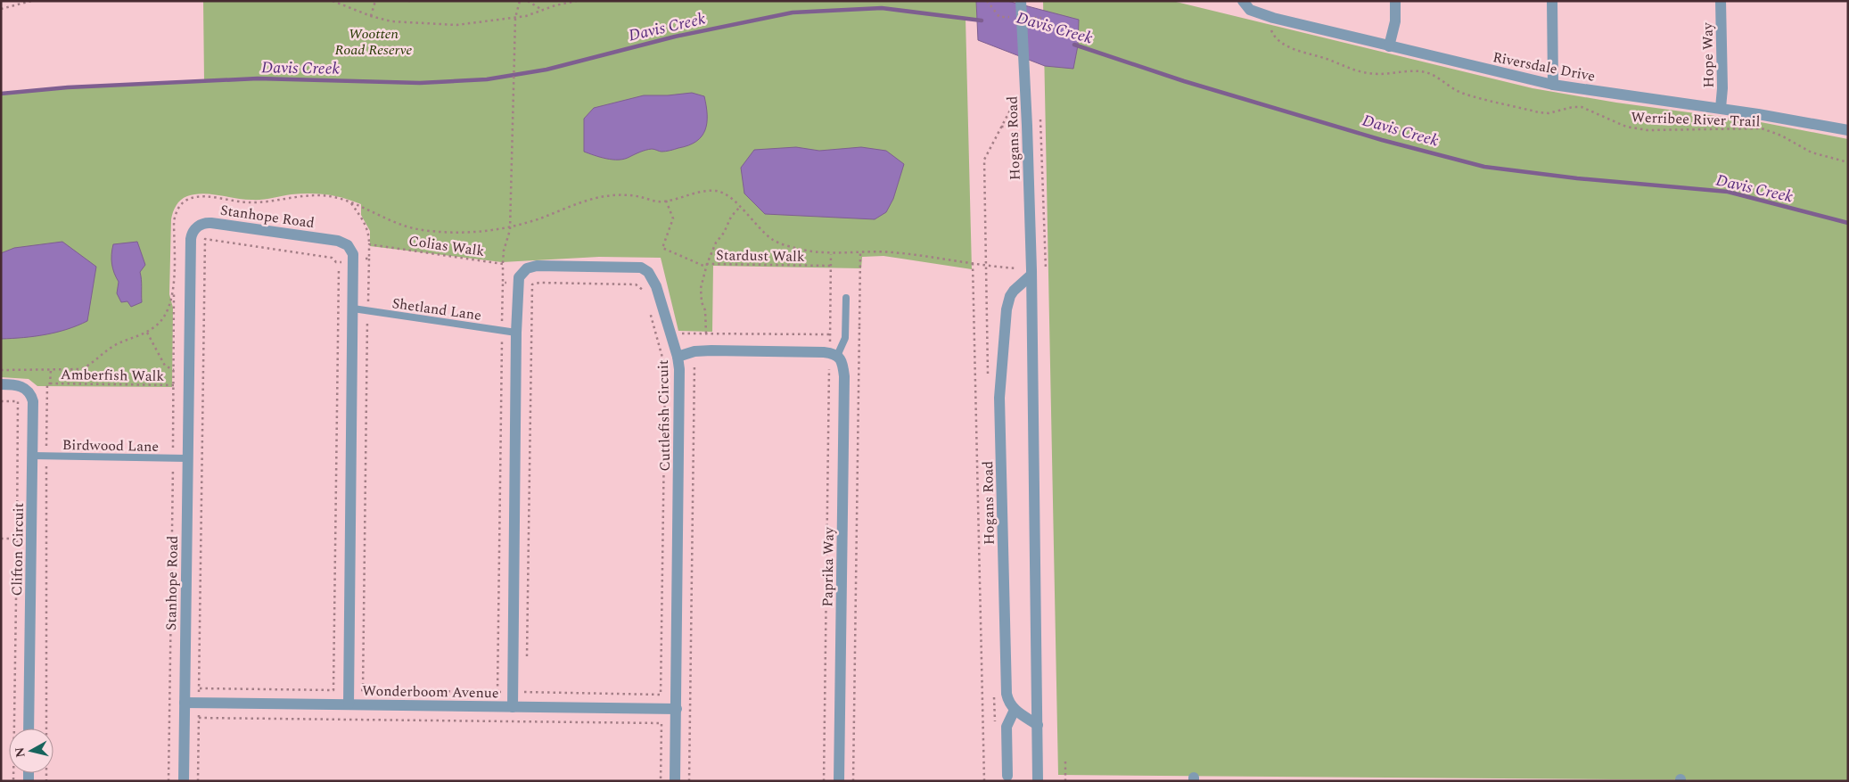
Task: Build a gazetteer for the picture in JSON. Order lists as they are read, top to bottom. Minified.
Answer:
{"streets":{"street":["Hope Way","Riversdale Drive","Hogans Road","Stanhope Road","Cuttlefish Circuit","Clifton Circuit","Paprika Way","Wonderboom Avenue"],"lane":["Shetland Lane","Birdwood Lane"],"path":["Werribee River Trail","Colias Walk","Stardust Walk","Amberfish Walk"]},"crossings":[["Hope Way","Riversdale Drive"],["Stanhope Road","Birdwood Lane"],["Stanhope Road","Wonderboom Avenue"],["Colias Walk","Shetland Lane"],["Cuttlefish Circuit","Wonderboom Avenue"],["Birdwood Lane","Clifton Circuit"]],"water":["Davis Creek"],"parks":["Wootten Road Reserve"],"north":"left"}
